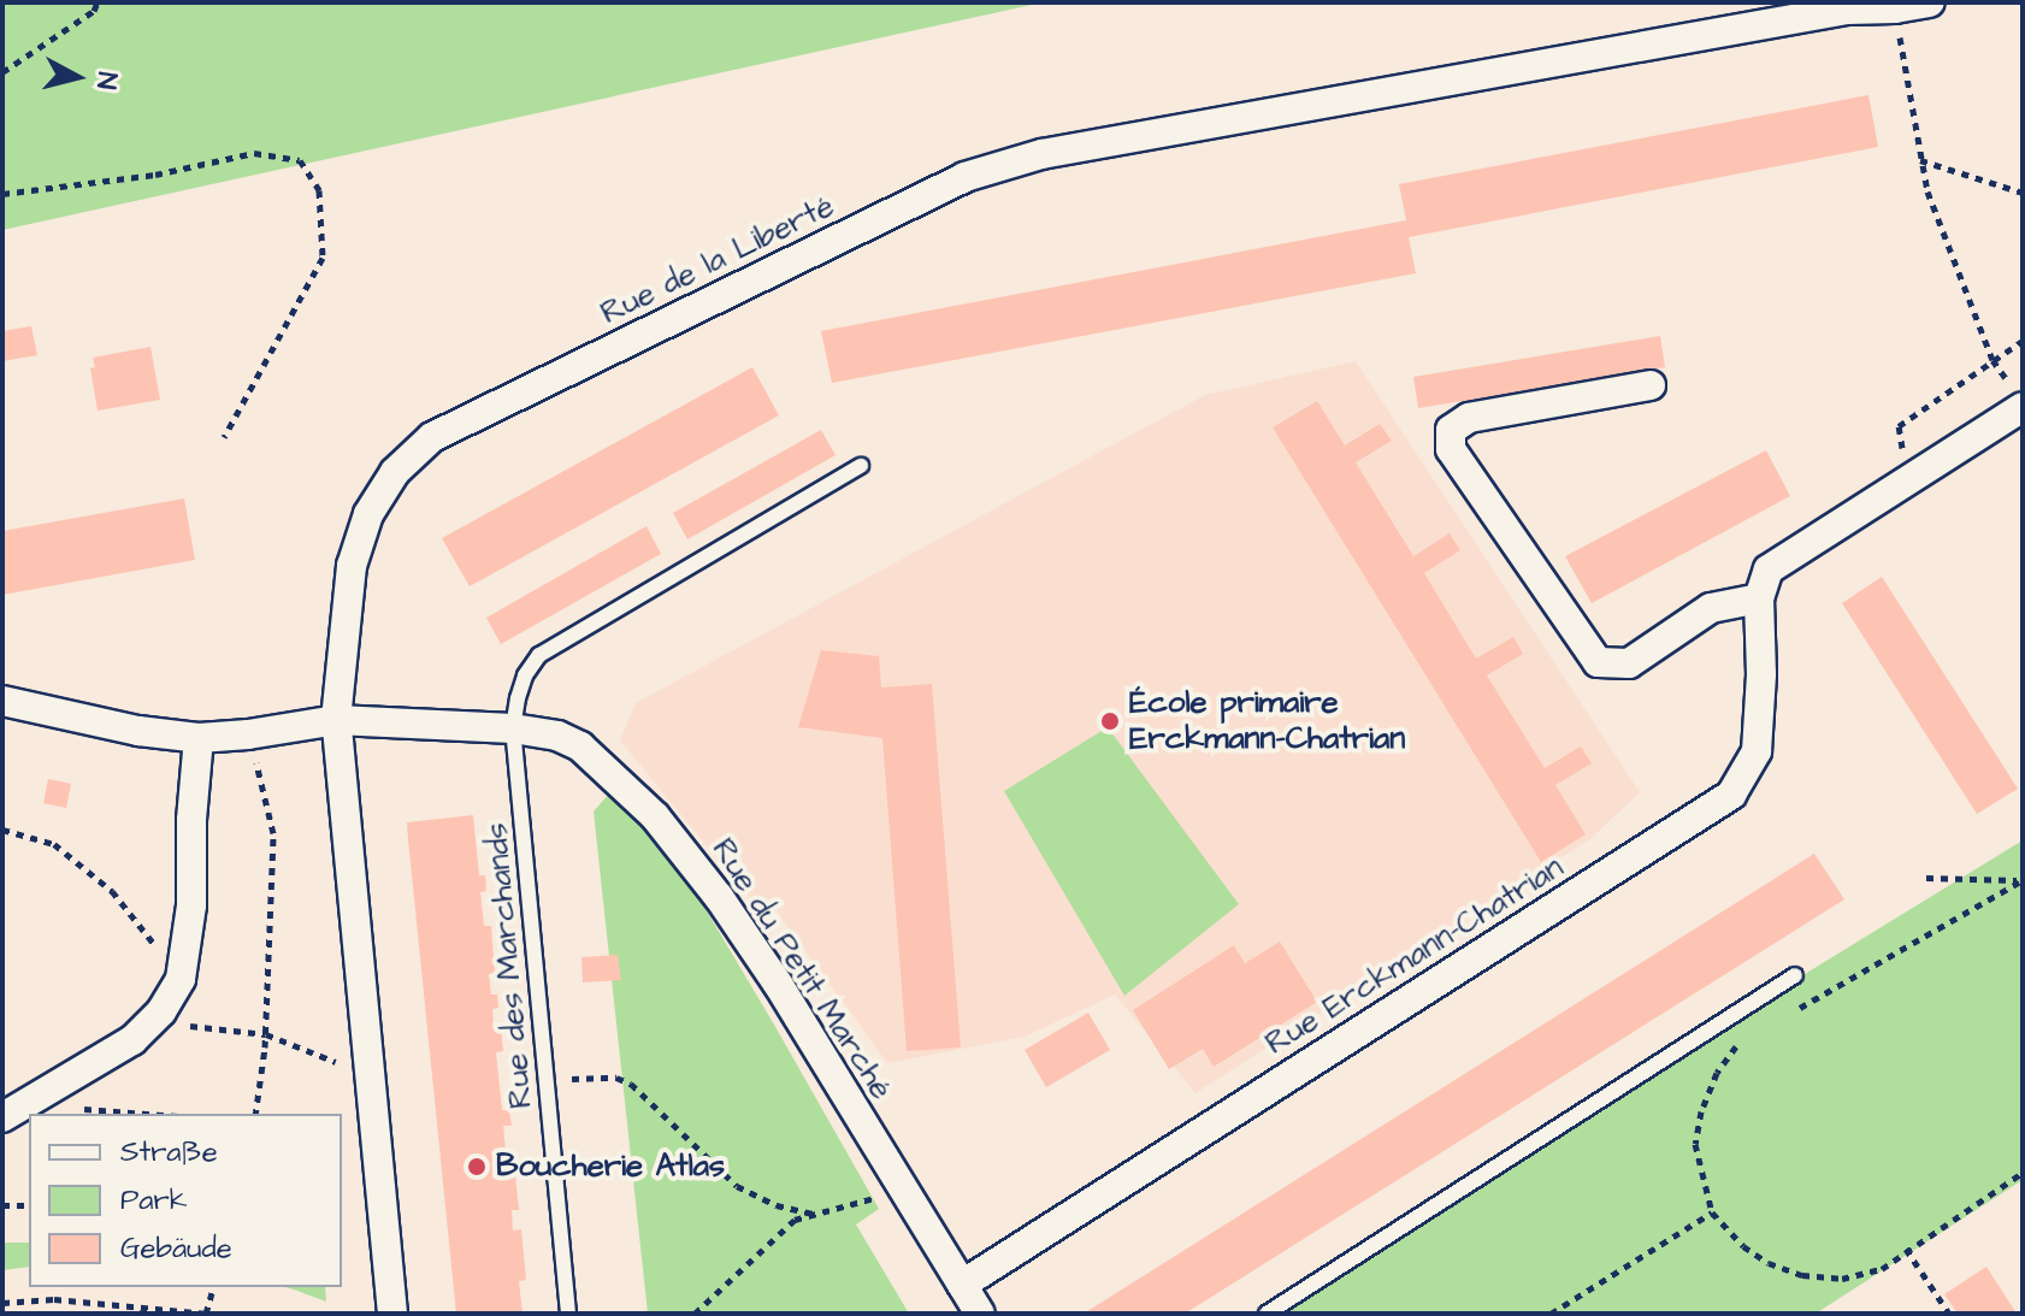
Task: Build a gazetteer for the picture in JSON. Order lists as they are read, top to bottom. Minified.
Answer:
{"streets":{"street":["Rue de la Liberté","Rue Erckmann-Chatrian","Rue du Petit Marché"],"lane":["Rue des Marchands"]},"crossings":[["Rue de la Liberté","Rue du Petit Marché"],["Rue Erckmann-Chatrian","Rue du Petit Marché"],["Rue des Marchands","Rue du Petit Marché"]],"places":["École primaire Erckmann-Chatrian","Boucherie Atlas"],"legend":["Straße","Park","Gebäude"],"north":"right"}
